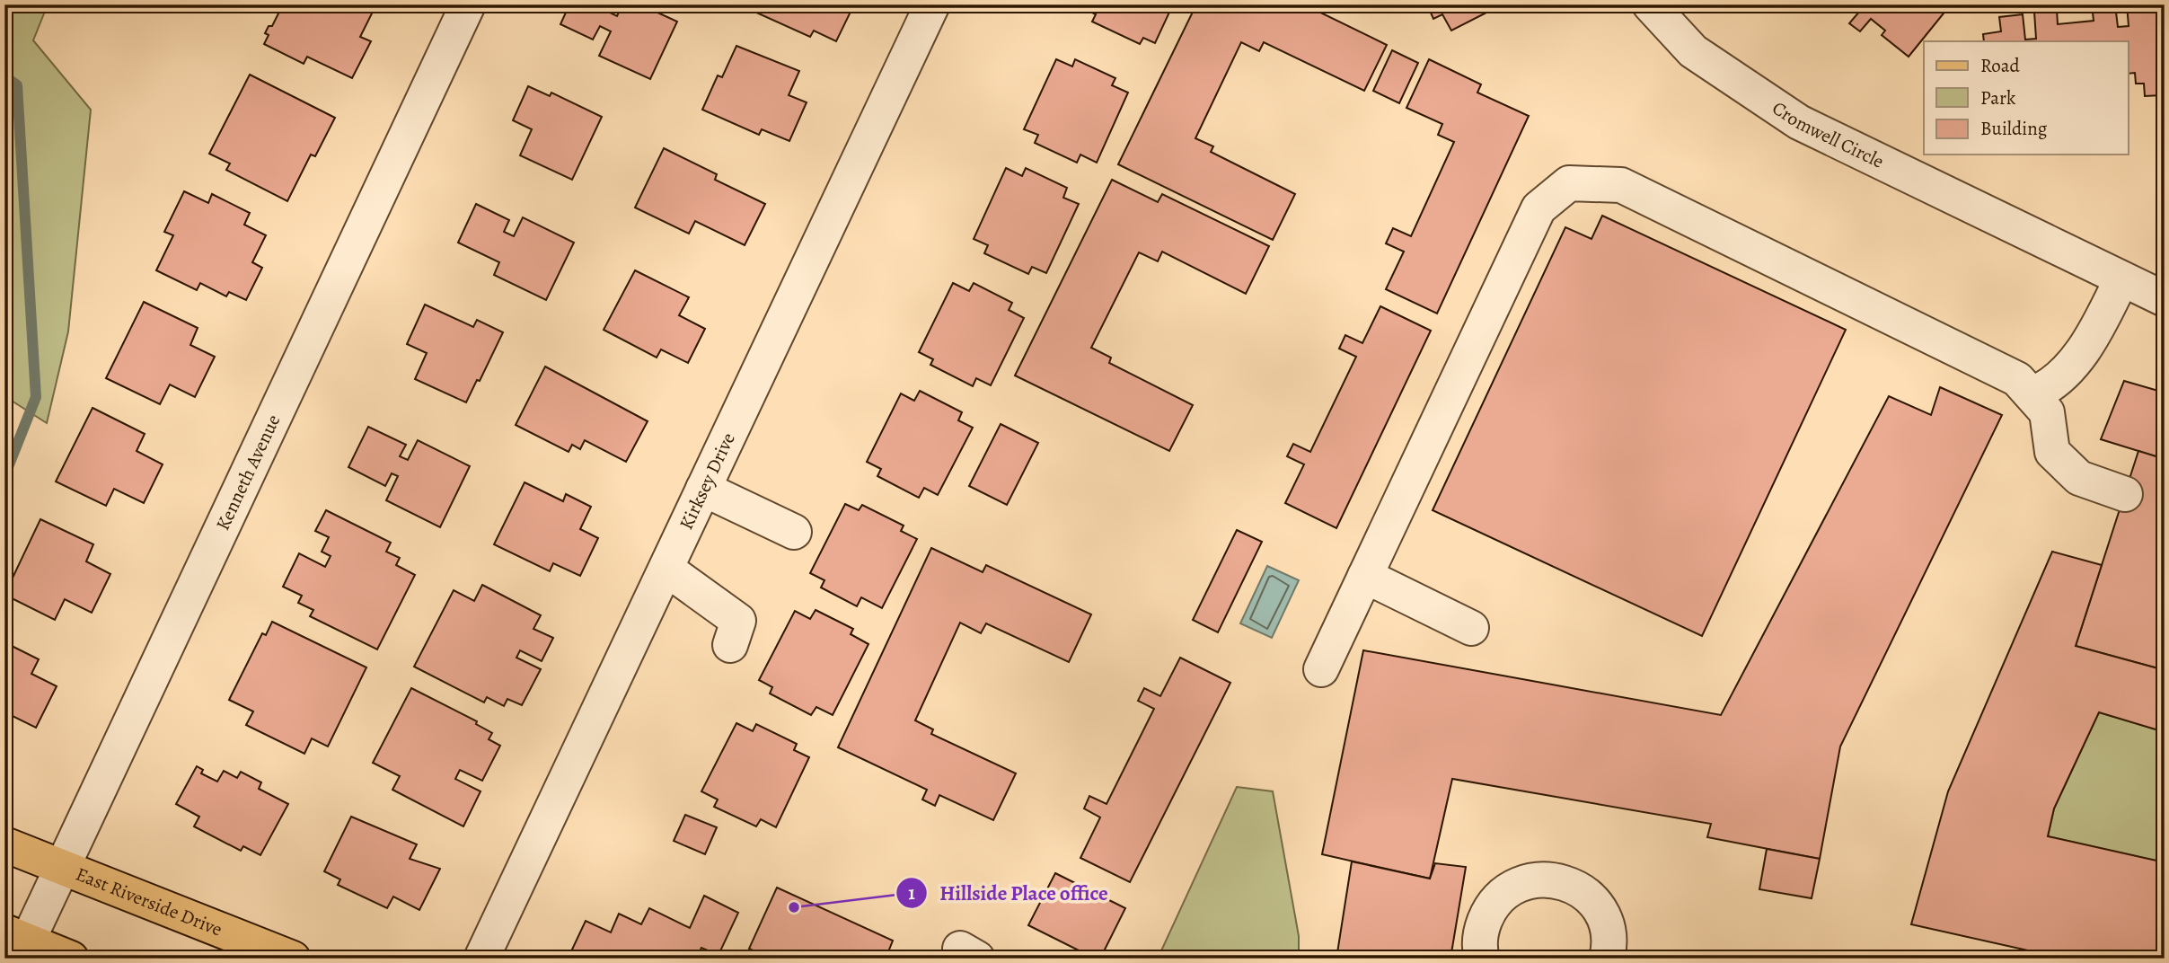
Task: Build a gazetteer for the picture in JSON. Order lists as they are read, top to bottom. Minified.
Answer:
{"streets":{"main road":["East Riverside Drive"],"street":["Cromwell Circle","Kenneth Avenue","Kirksey Drive"]},"crossings":[["Kenneth Avenue","East Riverside Drive"]],"places":["Hillside Place office"],"legend":["Road","Park","Building"]}
